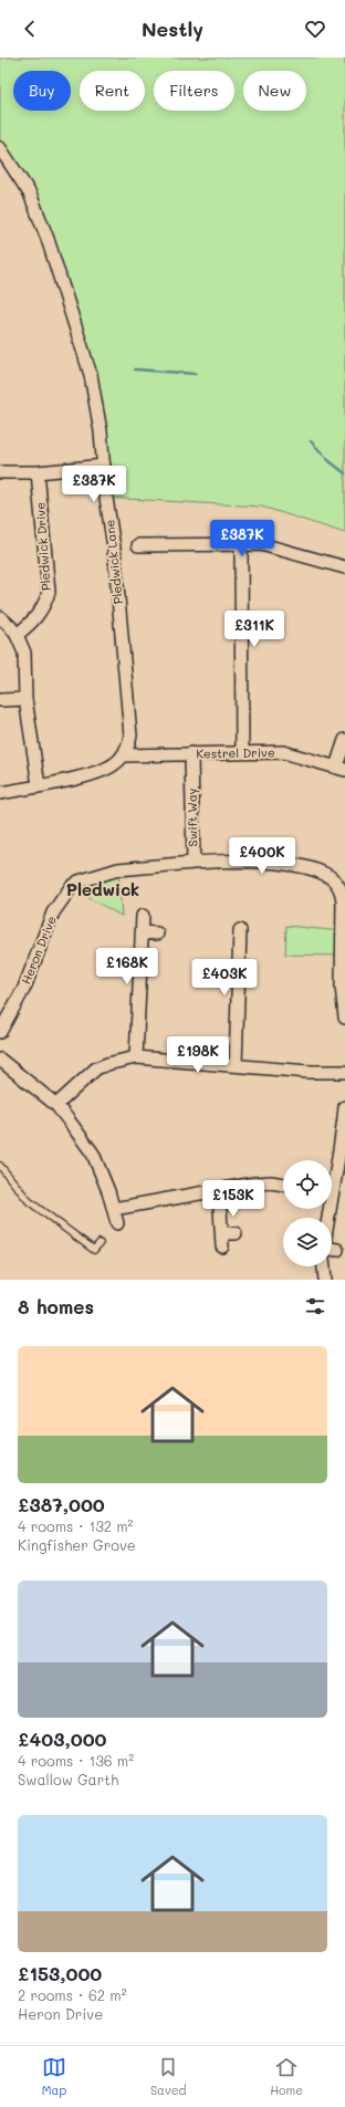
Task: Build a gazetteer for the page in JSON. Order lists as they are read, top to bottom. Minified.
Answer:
{"streets":{"street":["Pledwick Drive","Pledwick Lane","Kestrel Drive","Swift Way","Heron Drive"]},"crossings":[["Pledwick Lane","Kestrel Drive"],["Kestrel Drive","Swift Way"],["Swift Way","Heron Drive"]],"districts":["Pledwick"],"page":{"header":"Nestly","chip":["Buy","Rent","Filters","New"],"price":["£387K","£387K","£311K","£400K","£168K","£403K","£198K","£153K"],"heading":"8 homes","list":[{"name":"£387,000","note":"4 rooms · 132 m² · Kingfisher Grove"},{"name":"£403,000","note":"4 rooms · 136 m² · Swallow Garth"},{"name":"£153,000","note":"2 rooms · 62 m² · Heron Drive"}],"tabs":["Map","Saved","Home"]}}
